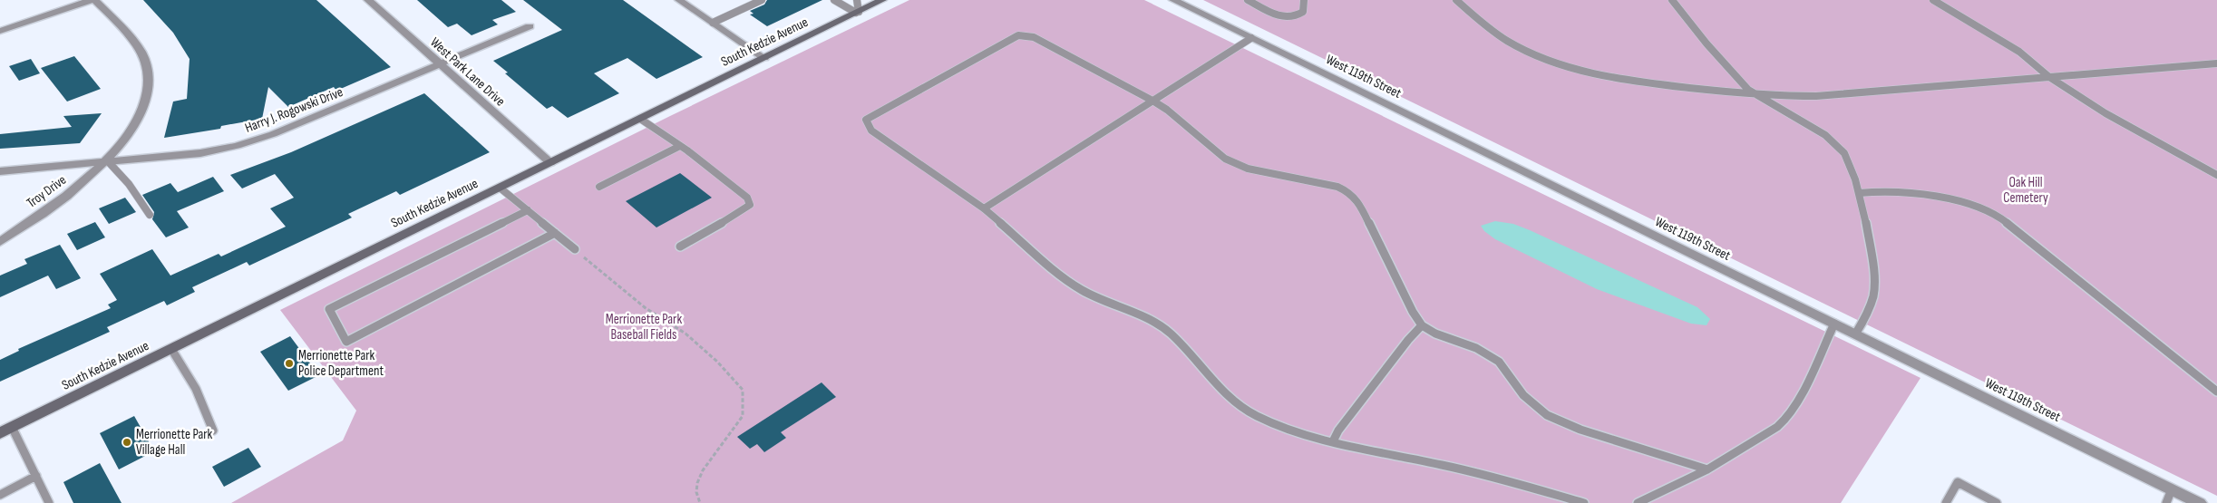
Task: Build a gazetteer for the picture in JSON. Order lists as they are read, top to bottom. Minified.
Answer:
{"streets":{"main road":["South Kedzie Avenue"],"street":["West Park Lane Drive","West 119th Street","Harry J. Rogowski Drive","Troy Drive"]},"crossings":[["South Kedzie Avenue","West Park Lane Drive"],["West Park Lane Drive","Harry J. Rogowski Drive"],["Harry J. Rogowski Drive","Troy Drive"]],"parks":["Oak Hill Cemetery","Merrionette Park Baseball Fields"],"places":["Merrionette Park Police Department","Merrionette Park Village Hall"]}
